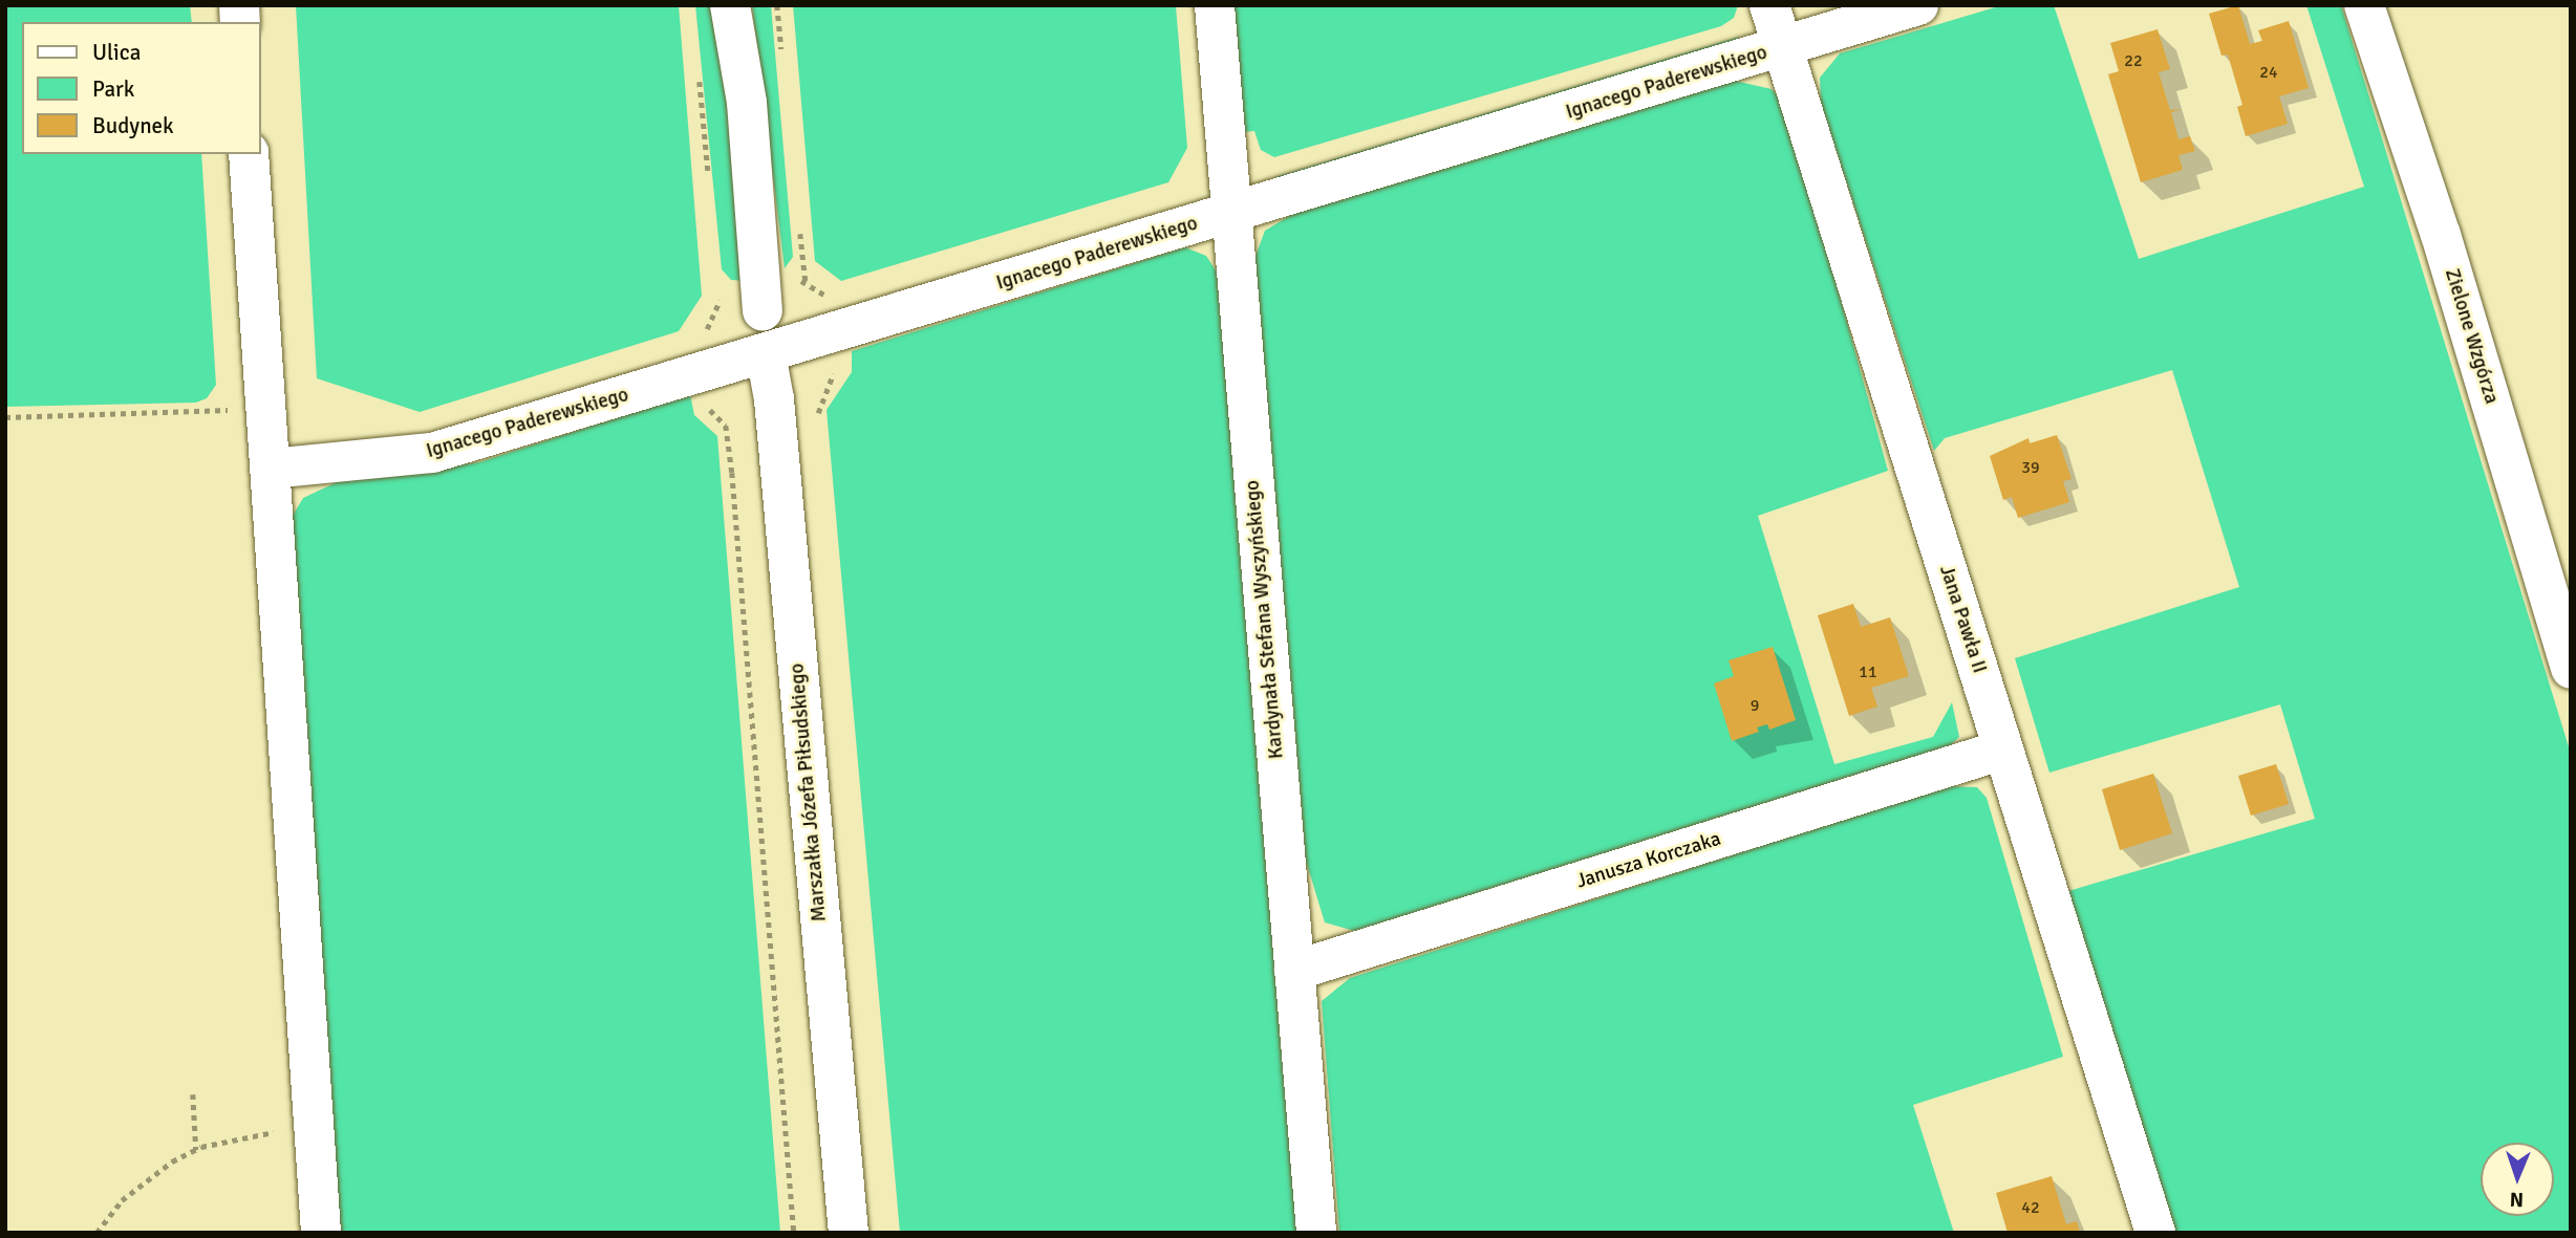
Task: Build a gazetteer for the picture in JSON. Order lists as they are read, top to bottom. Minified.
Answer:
{"streets":{"street":["Ignacego Paderewskiego","Zielone Wzgórza","Kardynała Stefana Wyszyńskiego","Jana Pawła II","Marszałka Józefa Piłsudskiego","Janusza Korczaka"]},"crossings":[["Ignacego Paderewskiego","Kardynała Stefana Wyszyńskiego"],["Ignacego Paderewskiego","Jana Pawła II"],["Ignacego Paderewskiego","Marszałka Józefa Piłsudskiego"],["Kardynała Stefana Wyszyńskiego","Janusza Korczaka"],["Jana Pawła II","Janusza Korczaka"]],"house_numbers":["22","24","39","11","9","42"],"legend":["Ulica","Park","Budynek"],"north":"bottom"}
